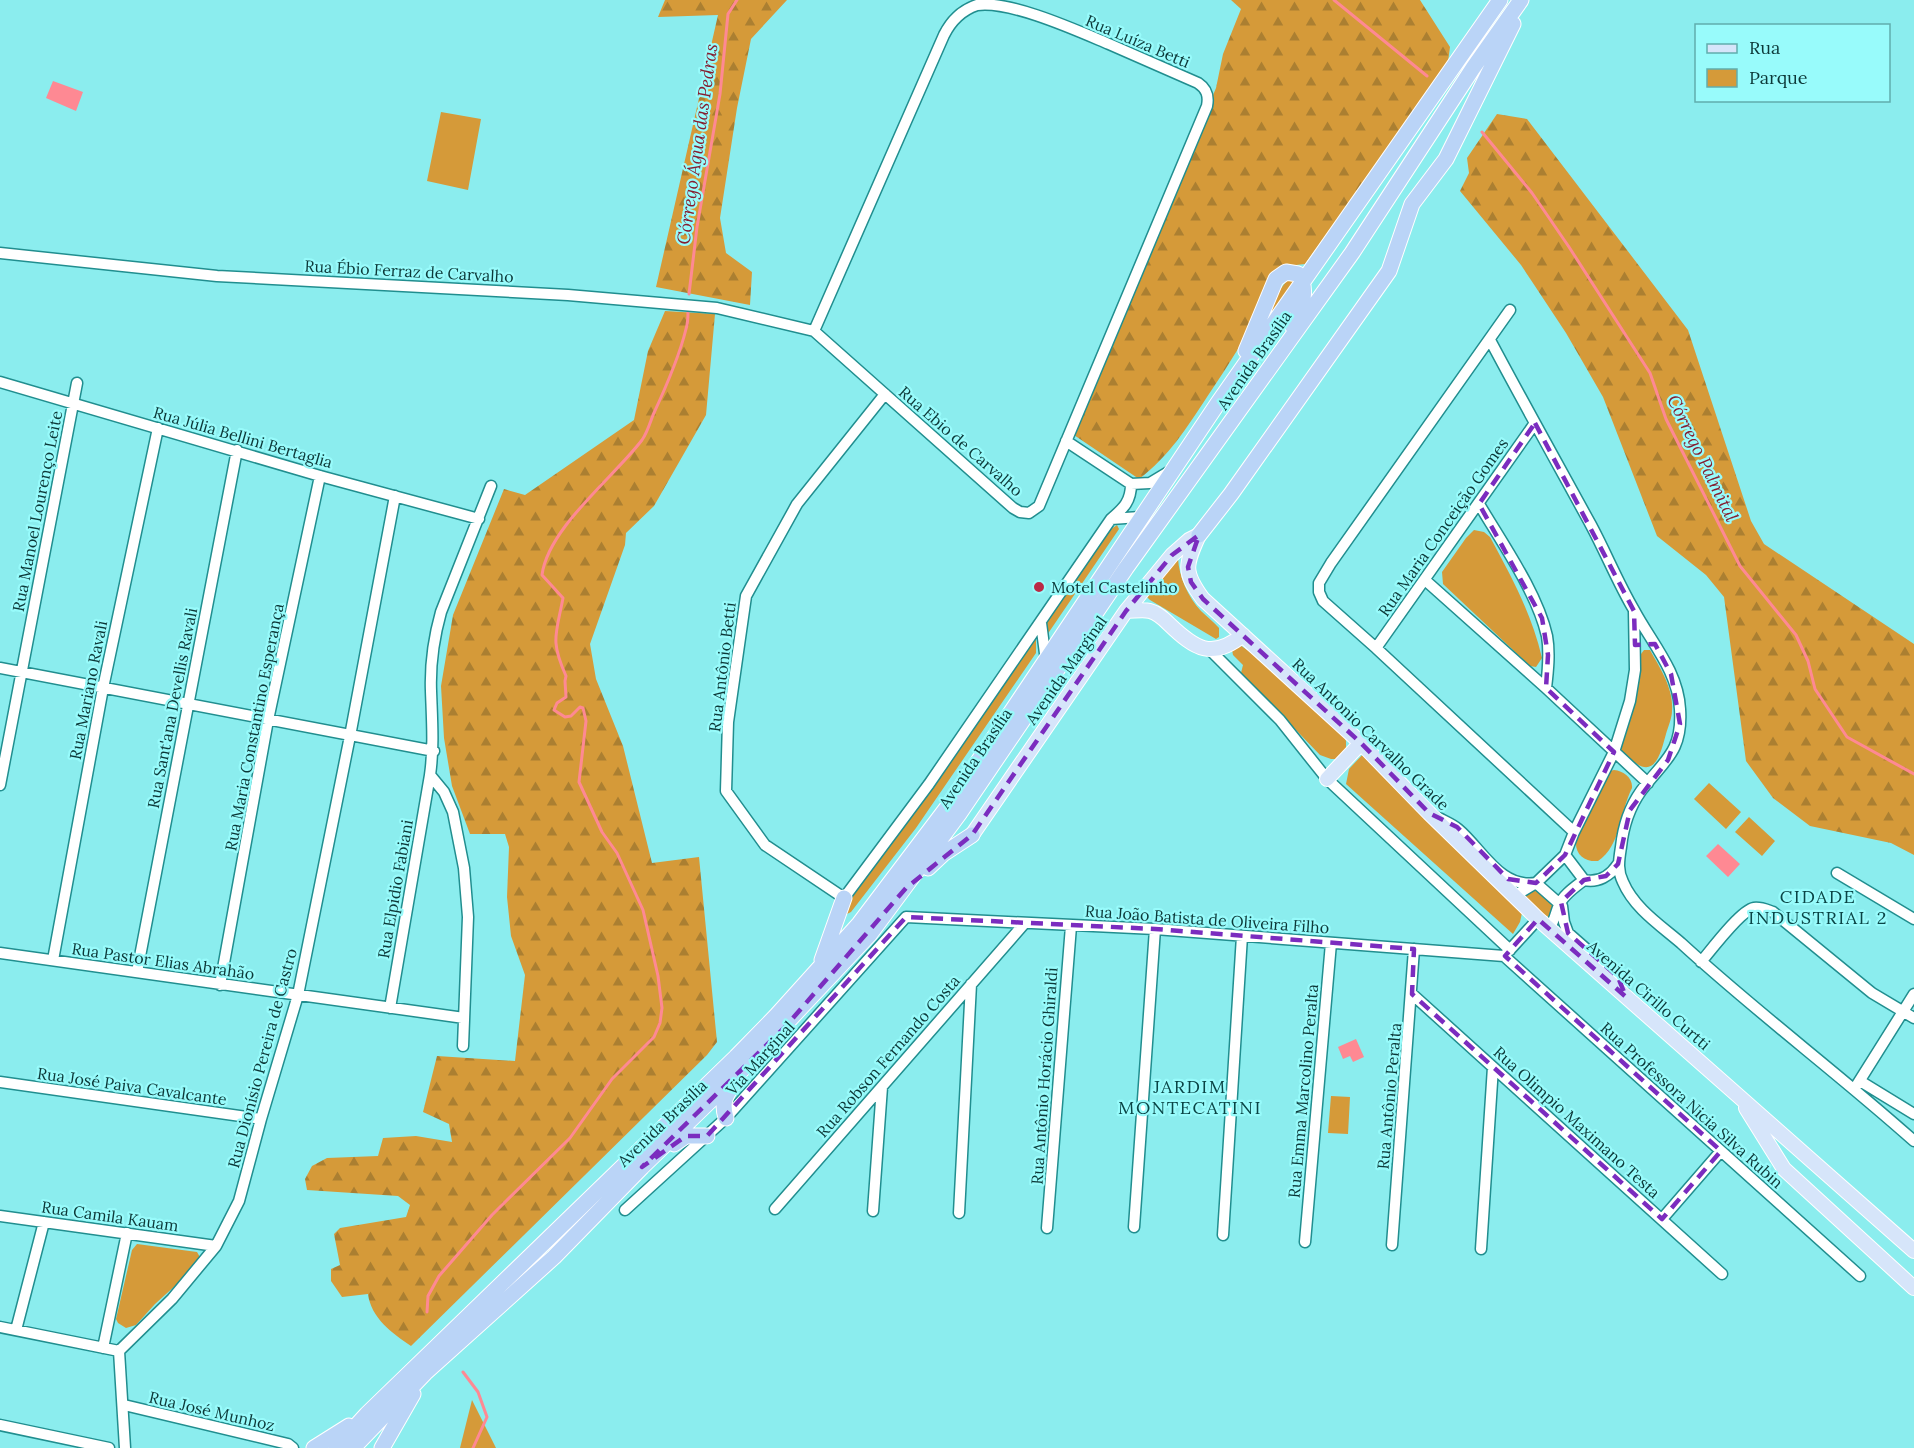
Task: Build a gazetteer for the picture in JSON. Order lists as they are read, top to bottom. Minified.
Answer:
{"streets":{"highway":["Avenida Brasília"],"main road":["Avenida Marginal","Rua Antonio Carvalho Grade","Avenida Cirillo Curtti"],"street":["Rua Luíza Betti","Rua Ébio Ferraz de Carvalho","Rua Júlia Bellini Bertaglia","Rua Ebio de Carvalho","Rua Manoel Lourenço Leite","Rua Maria Conceição Gomes","Rua Antônio Betti","Rua Mariano Ravali","Rua Sant'ana Devellis Ravali","Rua Maria Constantino Esperança","Rua Elpidio Fabiani","Rua João Batista de Oliveira Filho","Rua Pastor Elias Abrahão","Rua Robson Fernando Costa","Rua Dionísio Pereira de Castro","Via Marginal","Rua Antônio Horácio Ghiraldi","Rua José Paiva Cavalcante","Rua Emma Marcolino Peralta","Rua Antônio Peralta","Rua Professora Nicia Silva Rubin","Rua Olimpio Maximano Testa","Rua Camila Kauam","Rua José Munhoz"]},"crossings":[["Rua Luíza Betti","Rua Ébio Ferraz de Carvalho"],["Rua Luíza Betti","Rua Ebio de Carvalho"],["Rua Ébio Ferraz de Carvalho","Rua Ebio de Carvalho"],["Rua Júlia Bellini Bertaglia","Rua Manoel Lourenço Leite"],["Rua Júlia Bellini Bertaglia","Rua Mariano Ravali"],["Rua Júlia Bellini Bertaglia","Rua Sant'ana Devellis Ravali"],["Rua Júlia Bellini Bertaglia","Rua Maria Constantino Esperança"],["Rua Júlia Bellini Bertaglia","Rua Elpidio Fabiani"],["Rua Júlia Bellini Bertaglia","Rua Dionísio Pereira de Castro"],["Rua Ebio de Carvalho","Rua Antônio Betti"],["Avenida Marginal","Rua Antonio Carvalho Grade"],["Rua Mariano Ravali","Rua Pastor Elias Abrahão"],["Rua Sant'ana Devellis Ravali","Rua Pastor Elias Abrahão"],["Rua Maria Constantino Esperança","Rua Pastor Elias Abrahão"],["Rua Antonio Carvalho Grade","Avenida Cirillo Curtti"],["Rua Elpidio Fabiani","Rua Pastor Elias Abrahão"],["Rua João Batista de Oliveira Filho","Rua Robson Fernando Costa"],["Rua João Batista de Oliveira Filho","Via Marginal"],["Rua João Batista de Oliveira Filho","Rua Antônio Horácio Ghiraldi"],["Rua João Batista de Oliveira Filho","Rua Emma Marcolino Peralta"],["Rua João Batista de Oliveira Filho","Rua Antônio Peralta"],["Rua João Batista de Oliveira Filho","Rua Professora Nicia Silva Rubin"],["Rua Pastor Elias Abrahão","Rua Dionísio Pereira de Castro"],["Rua Dionísio Pereira de Castro","Rua José Paiva Cavalcante"],["Rua Dionísio Pereira de Castro","Rua Camila Kauam"],["Rua Antônio Peralta","Rua Olimpio Maximano Testa"]],"districts":["CIDADE INDUSTRIAL 2","JARDIM MONTECATINI"],"water":["Córrego Água das Pedras","Córrego Palmital"],"places":["Motel Castelinho"],"legend":["Rua","Parque"]}
